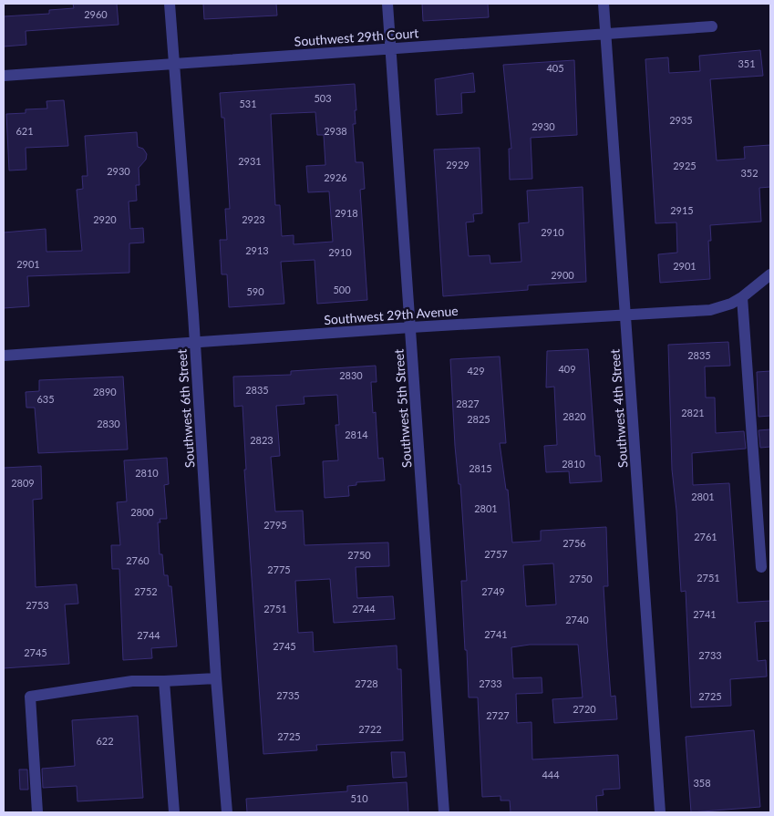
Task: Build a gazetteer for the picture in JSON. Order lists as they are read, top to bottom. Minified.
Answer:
{"streets":{"street":["Southwest 29th Court","Southwest 29th Avenue","Southwest 6th Street","Southwest 5th Street","Southwest 4th Street"]},"crossings":[["Southwest 29th Court","Southwest 6th Street"],["Southwest 29th Court","Southwest 5th Street"],["Southwest 29th Court","Southwest 4th Street"],["Southwest 29th Avenue","Southwest 6th Street"],["Southwest 29th Avenue","Southwest 5th Street"],["Southwest 29th Avenue","Southwest 4th Street"]],"house_numbers":["2960","351","405","503","531","2935","2930","621","2938","2931","2929","2925","2930","352","2926","2915","2918","2920","2923","2910","2913","2910","2901","2901","2900","500","590","2835","409","429","2830","2835","2890","635","2827","2821","2820","2825","2830","2814","2823","2810","2815","2810","2809","2801","2801","2800","2795","2761","2756","2757","2750","2760","2775","2751","2750","2752","2749","2753","2751","2744","2741","2740","2741","2744","2745","2745","2733","2728","2733","2735","2725","2720","2727","2722","2725","622","444","358","510"]}
